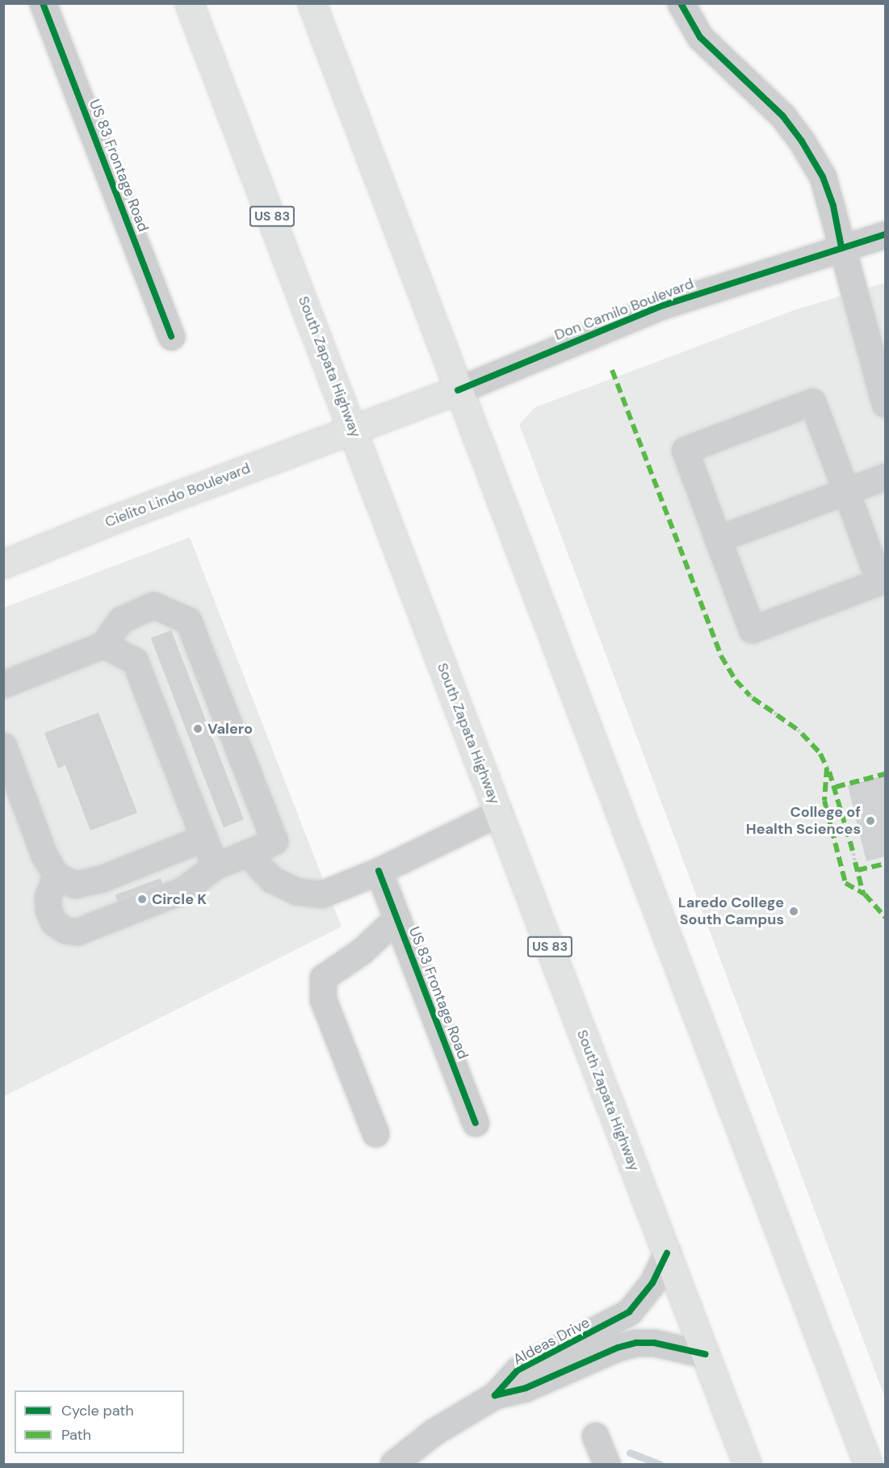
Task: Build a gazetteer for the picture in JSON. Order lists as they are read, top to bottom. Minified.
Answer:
{"streets":{"main road":["US 83","South Zapata Highway","Cielito Lindo Boulevard"],"street":["US 83 Frontage Road","Don Camilo Boulevard","Aldeas Drive"]},"crossings":[["Don Camilo Boulevard","Cielito Lindo Boulevard"],["South Zapata Highway","Cielito Lindo Boulevard"],["South Zapata Highway","Aldeas Drive"]],"places":["Valero","College of Health Sciences","Circle K","Laredo College South Campus"],"legend":["Cycle path","Path"]}
